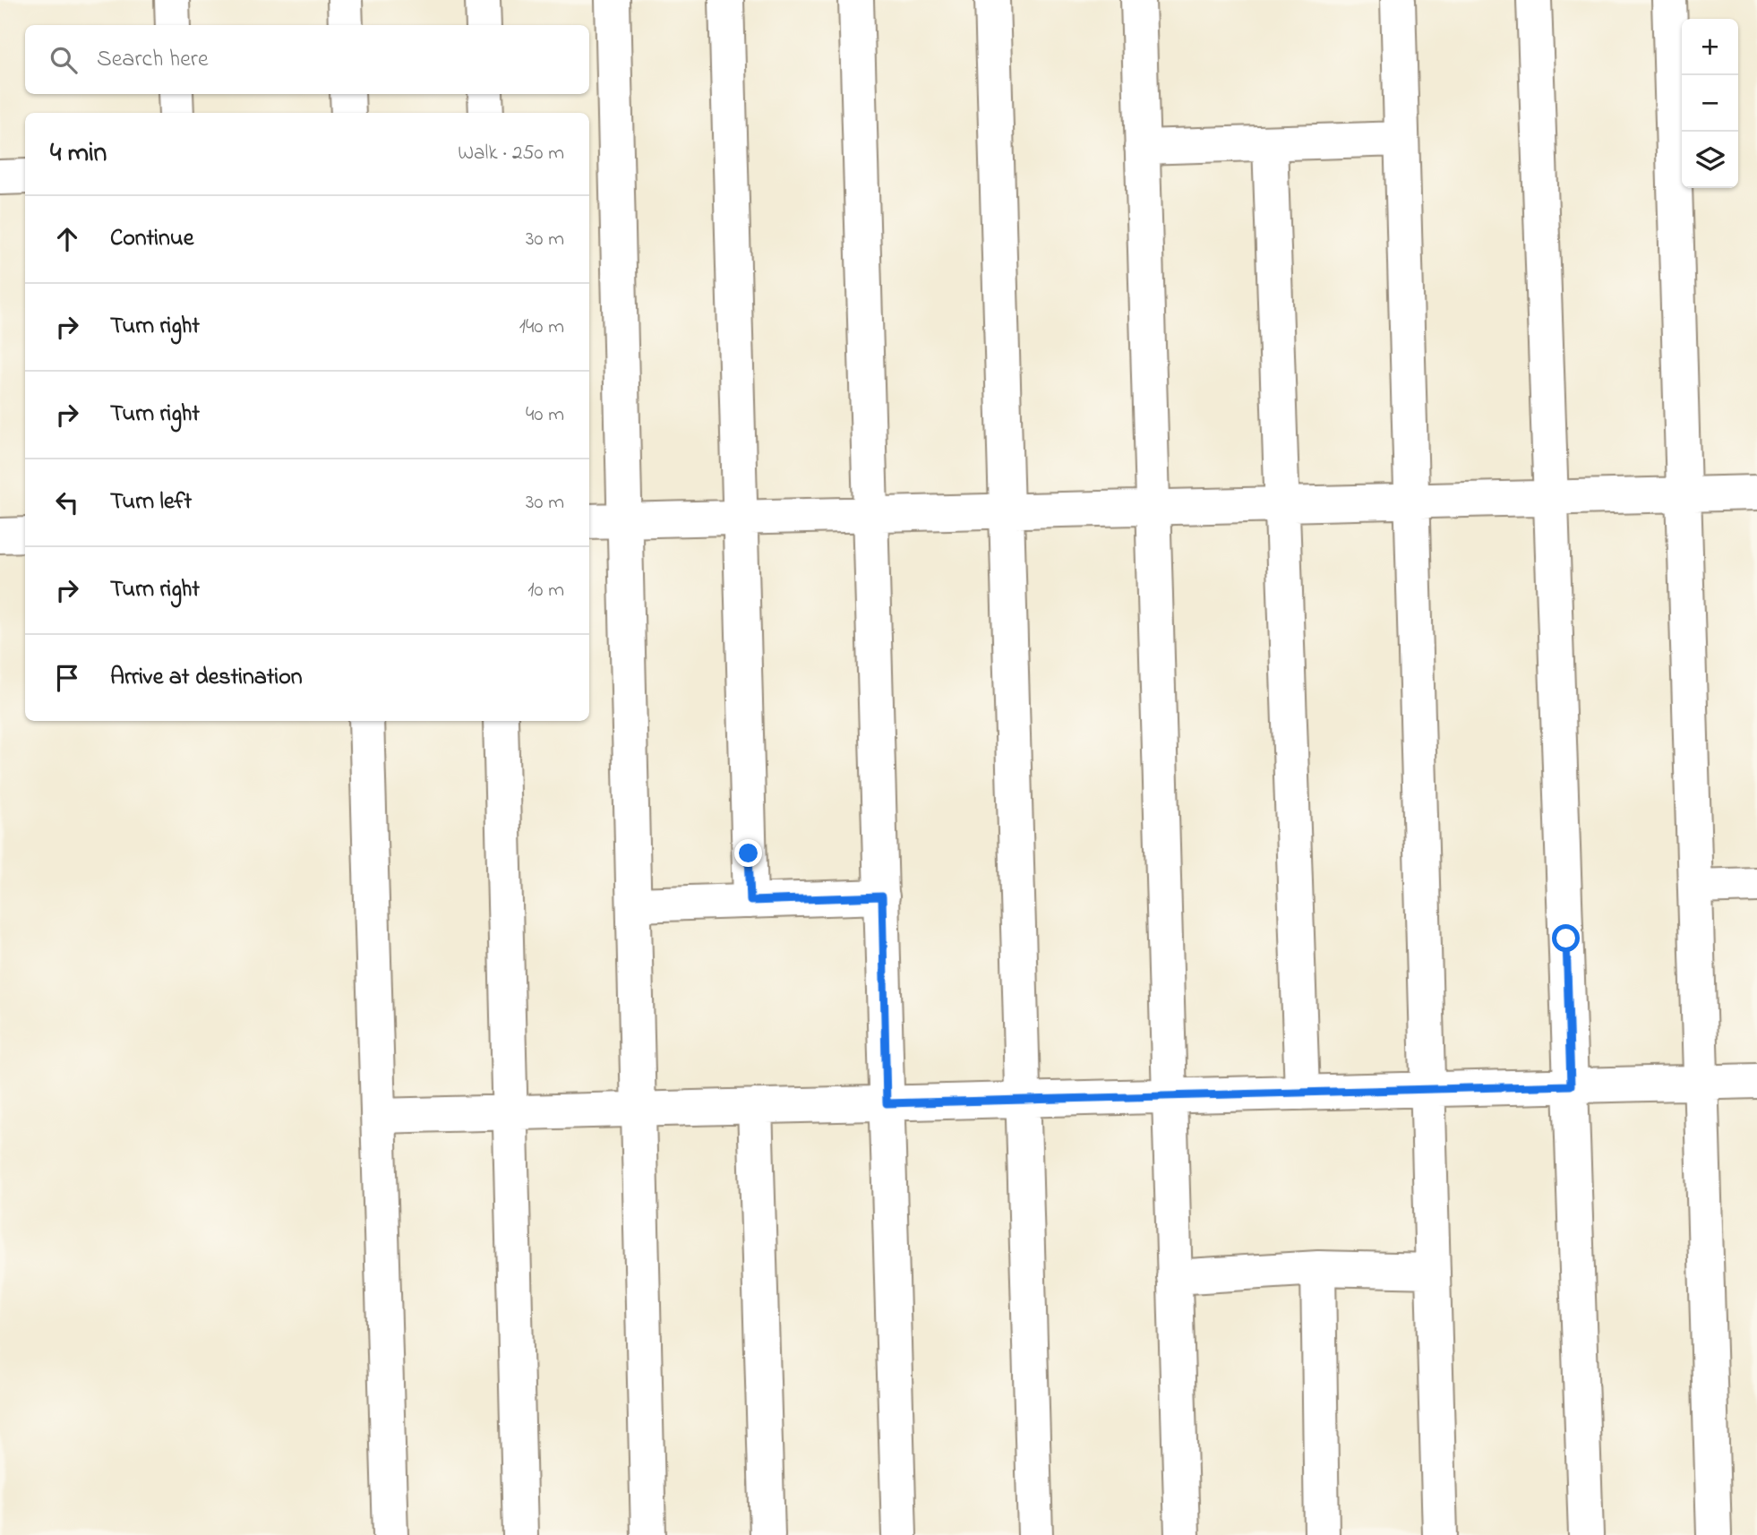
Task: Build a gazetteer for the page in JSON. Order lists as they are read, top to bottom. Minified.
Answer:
{"page":{"map_buttons":["+","−"],"search":"Search here","heading":["4 min","Walk · 250 m"],"list":[["Continue","30 m"],["Turn right","140 m"],["Turn right","40 m"],["Turn left","30 m"],["Turn right","10 m"],"Arrive at destination"]}}
